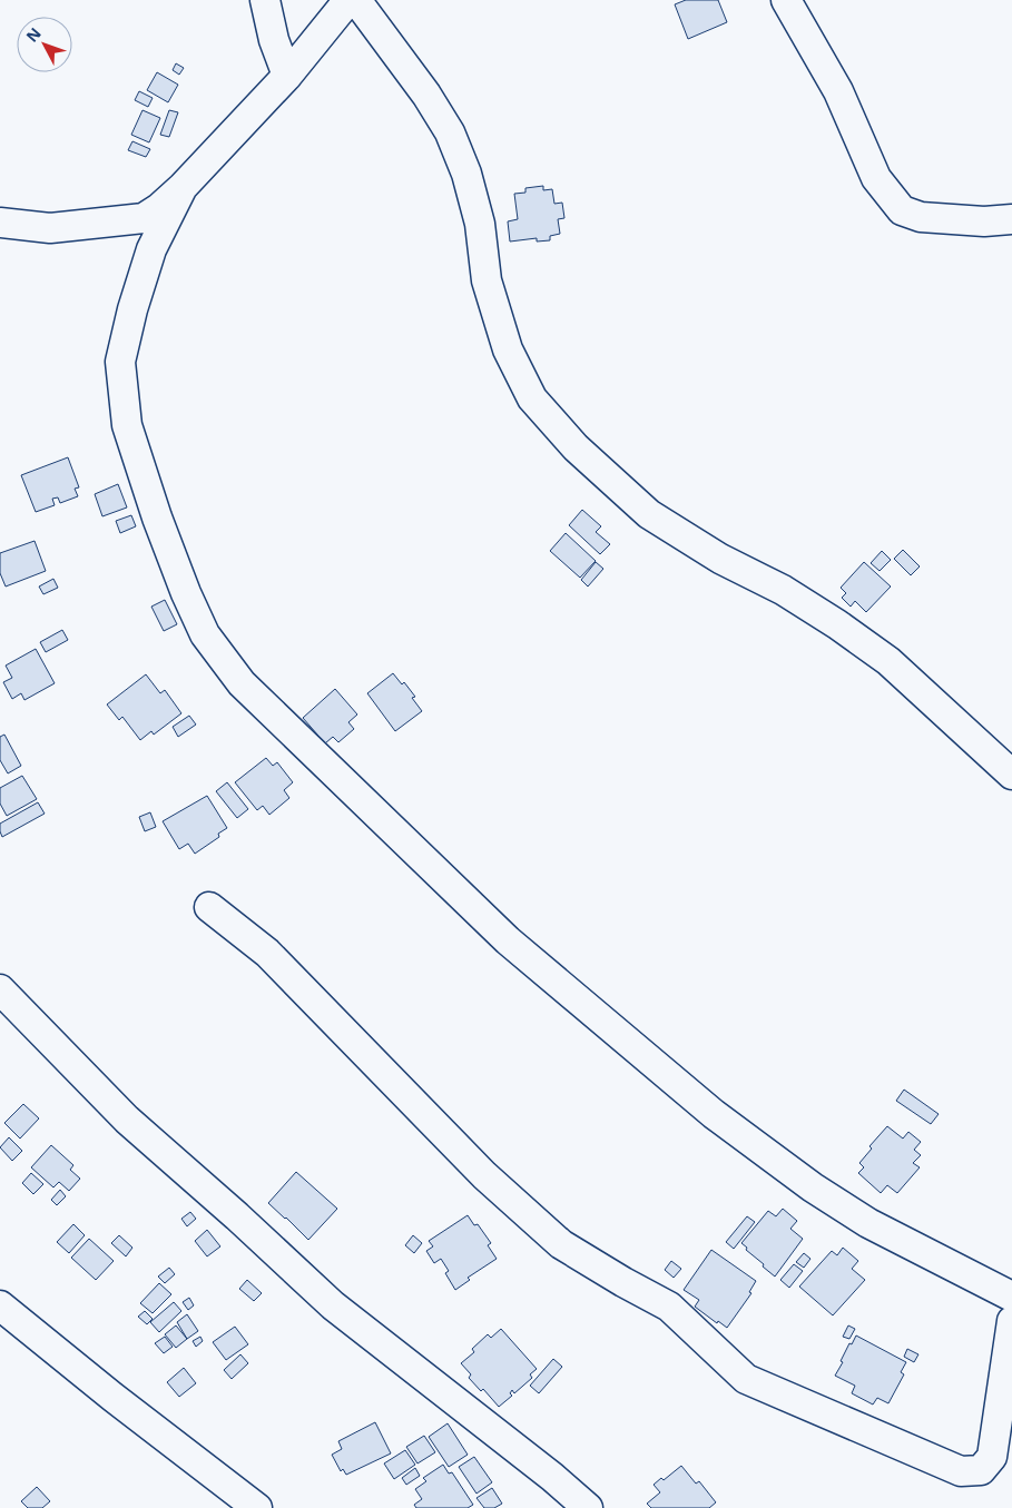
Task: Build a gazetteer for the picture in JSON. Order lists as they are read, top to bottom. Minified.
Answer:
{"north":"top left"}
